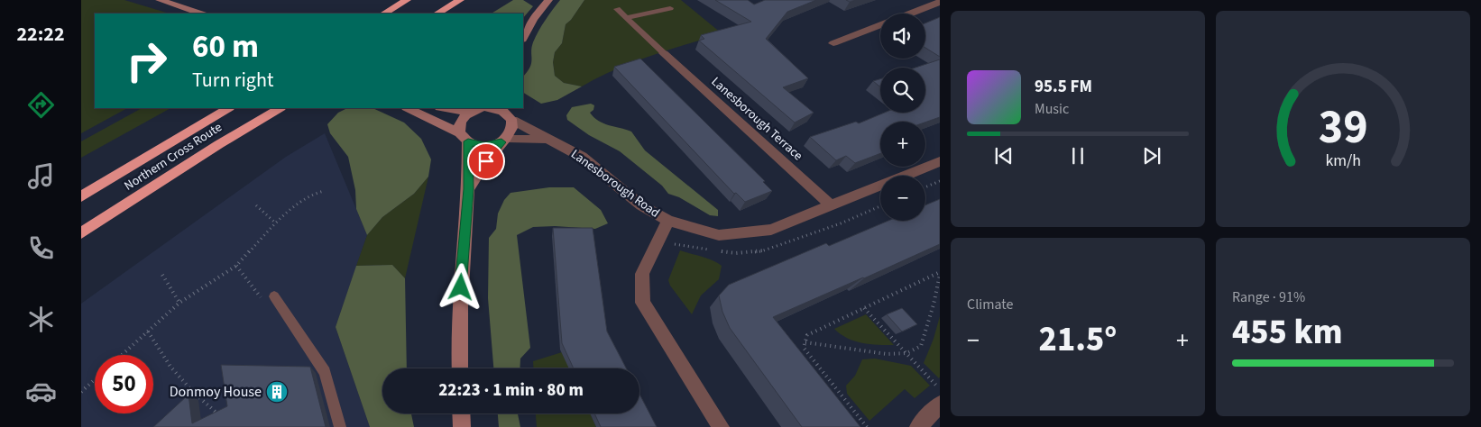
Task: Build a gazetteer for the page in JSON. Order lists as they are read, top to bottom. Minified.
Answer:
{"streets":{"highway":["Northern Cross Route"],"street":["Lanesborough Terrace","Lanesborough Road"]},"crossings":[["Lanesborough Terrace","Lanesborough Road"]],"places":{"building":["Donmoy House"]},"page":{"tabs":"22:22","map_buttons":["+","−"],"turn":["60 m","Turn right"],"song":["95.5 FM","Music"],"tile":["Climate",["Range · 91%","455 km"]],"heat":["−","21.5°","+"],"limit":"50","trip":"22:23 · 1 min · 80 m","gauge":["39","km/h"]}}
